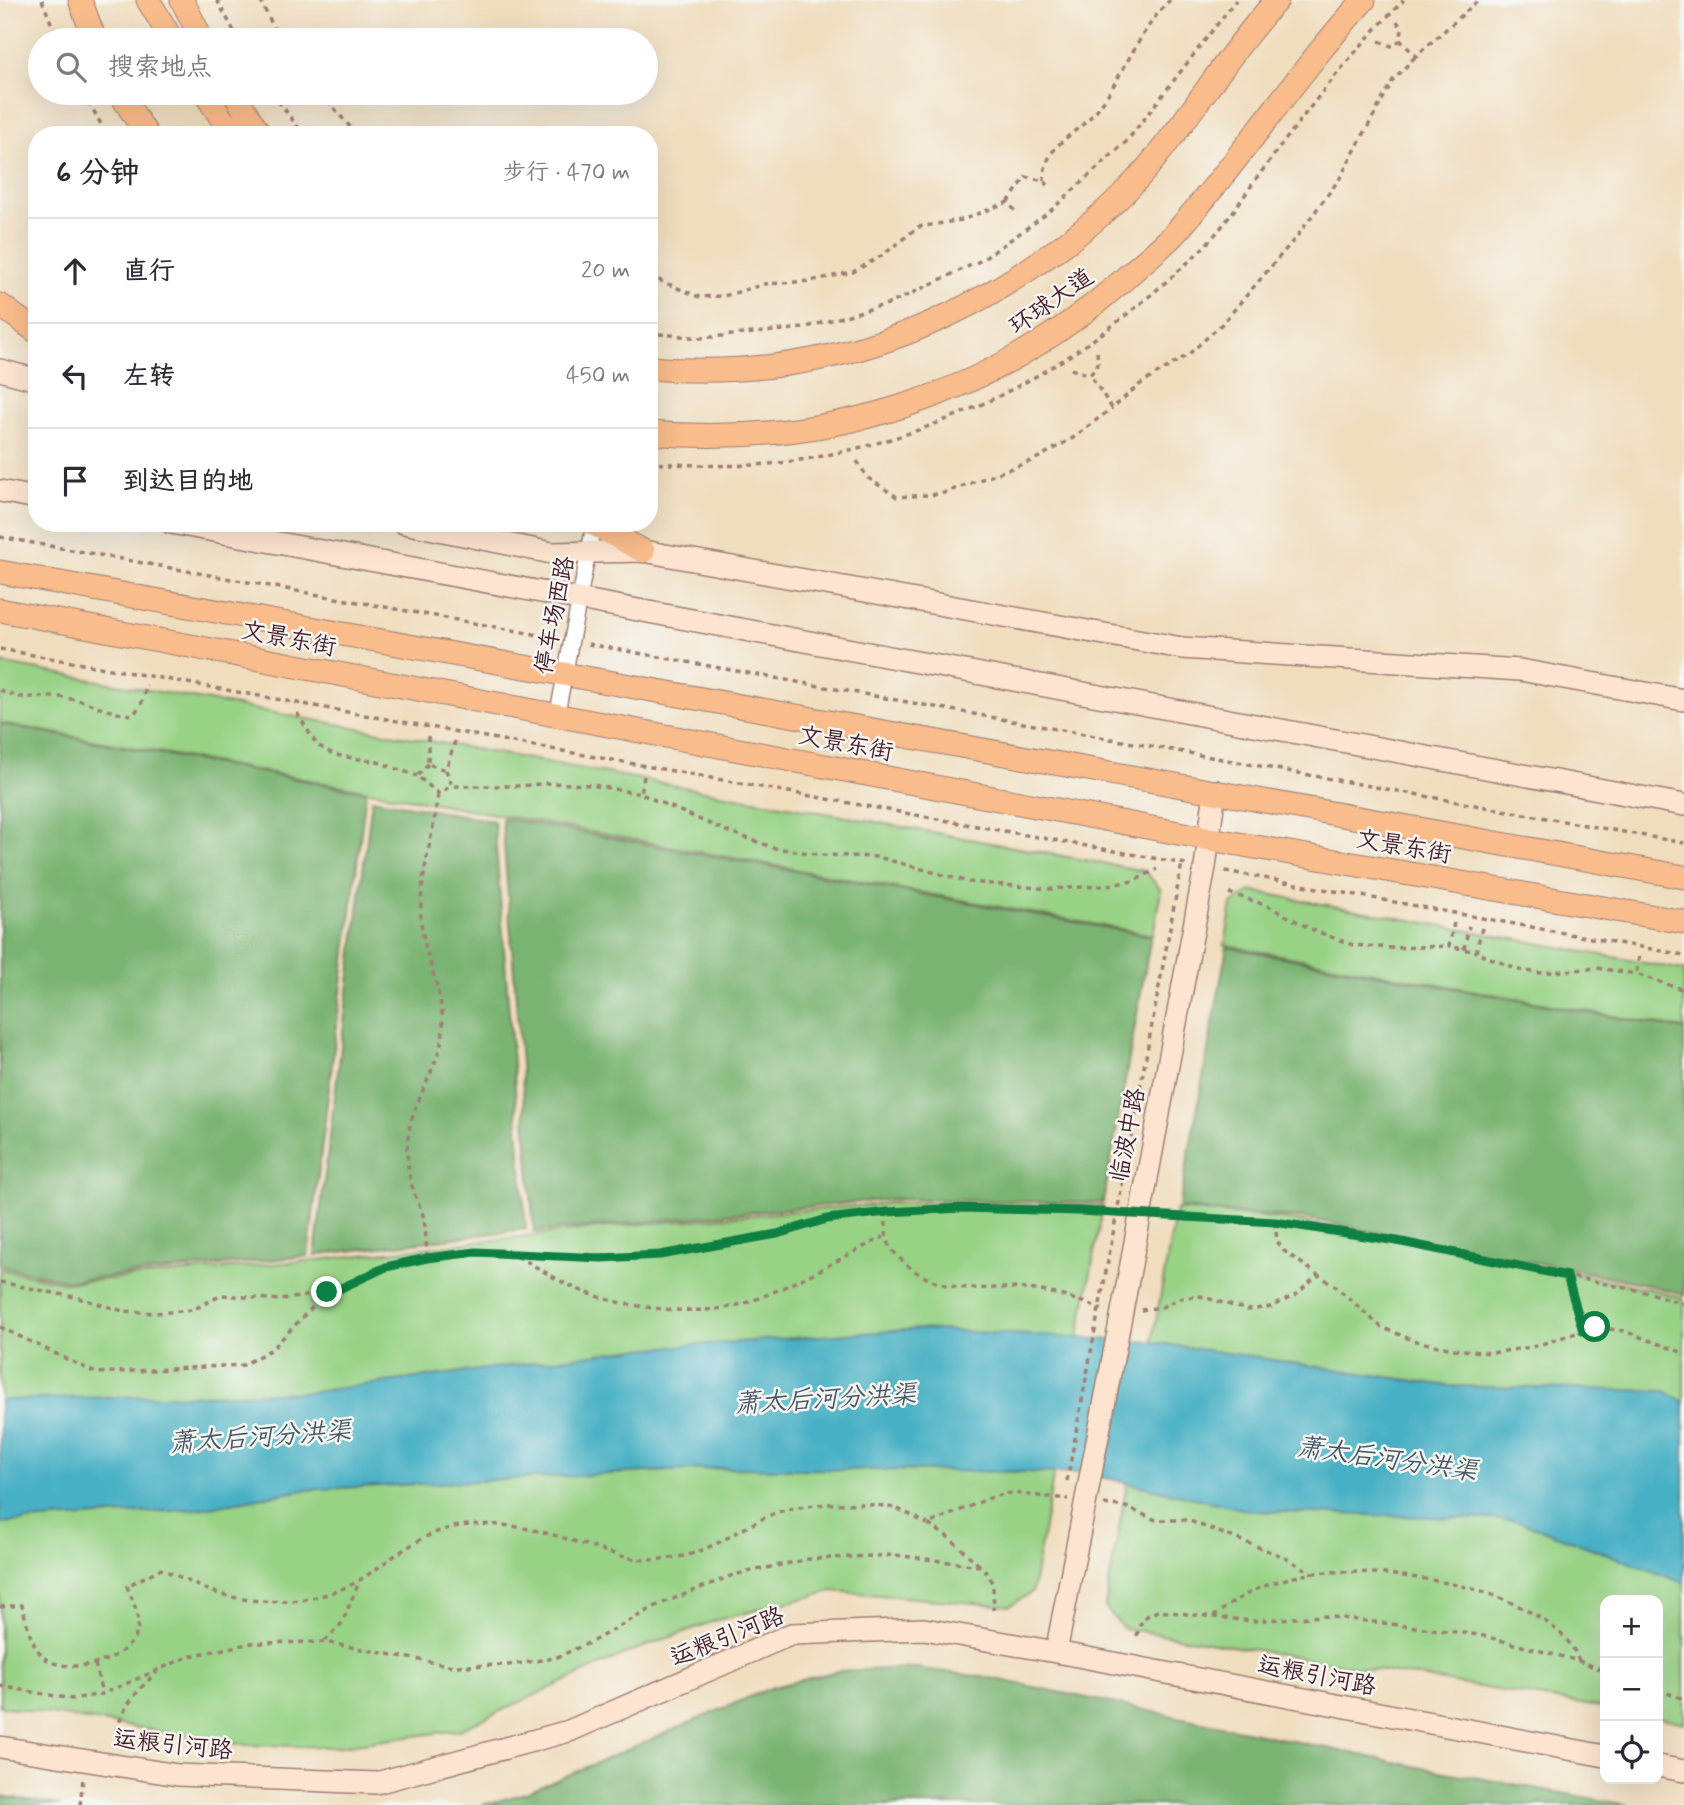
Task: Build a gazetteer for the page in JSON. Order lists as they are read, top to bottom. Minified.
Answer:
{"streets":{"main road":["环球大道","文景东街"],"street":["停车场西路","临波中路","运粮引河路"]},"crossings":[["停车场西路","文景东街"],["文景东街","临波中路"],["临波中路","运粮引河路"]],"water":["萧太后河分洪渠"],"page":{"search":"搜索地点","heading":["6 分钟","步行 · 470 m"],"list":[["直行","20 m"],["左转","450 m"],"到达目的地"],"map_buttons":["+","−"]}}
